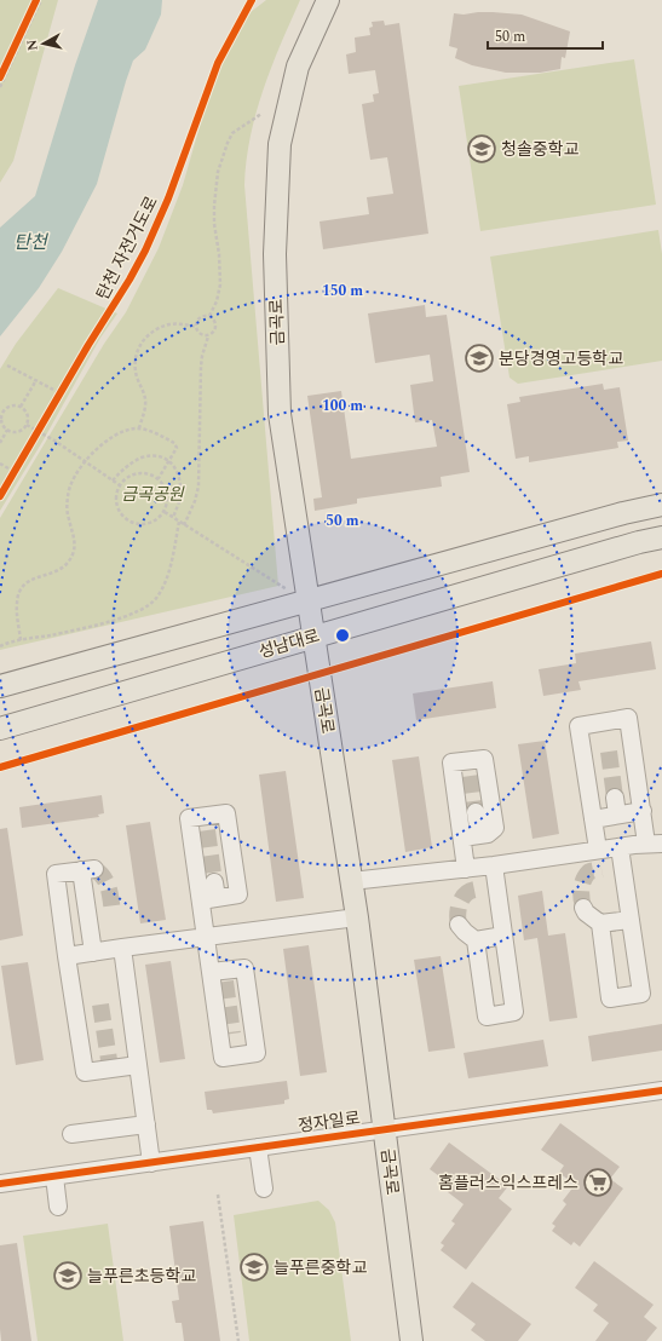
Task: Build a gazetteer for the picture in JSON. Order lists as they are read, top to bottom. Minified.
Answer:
{"streets":{"main road":["금곡로","성남대로"],"street":["정자일로"],"cycle path":["탄천 자전거도로"]},"crossings":[["금곡로","성남대로"],["금곡로","정자일로"]],"water":["탄천"],"parks":["금곡공원"],"places":{"school or university":["청솔중학교","분당경영고등학교","늘푸른중학교","늘푸른초등학교"],"supermarket":["홈플러스익스프레스"]},"scale_bar":"50 m","north":"left","rings":["150 m","100 m","50 m"]}
